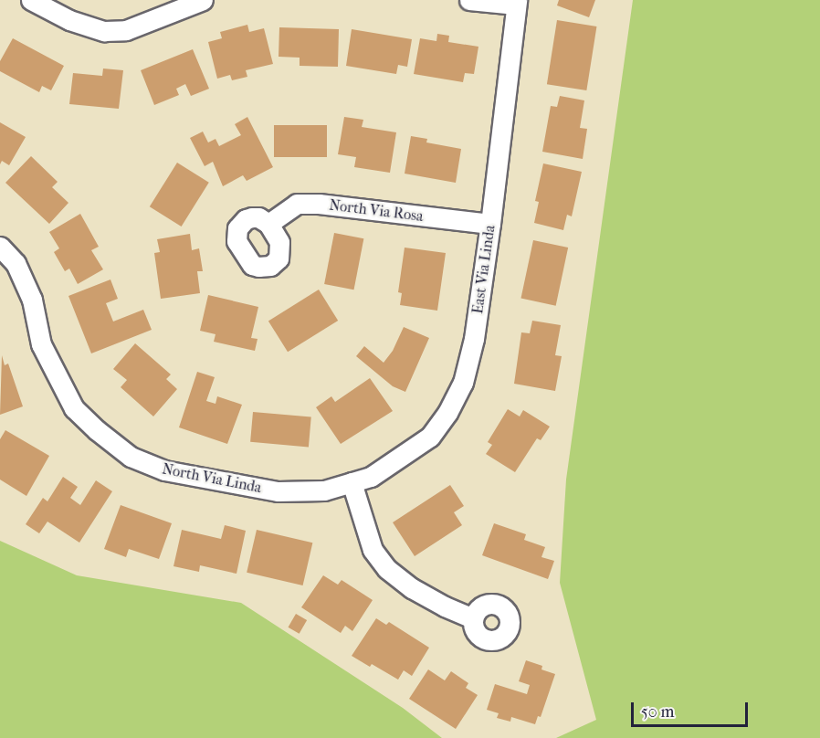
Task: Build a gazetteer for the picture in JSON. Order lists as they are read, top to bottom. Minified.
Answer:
{"streets":{"street":["North Via Rosa","East Via Linda","North Via Linda"]},"crossings":[["North Via Rosa","East Via Linda"],["East Via Linda","North Via Linda"]],"scale_bar":"50 m"}
